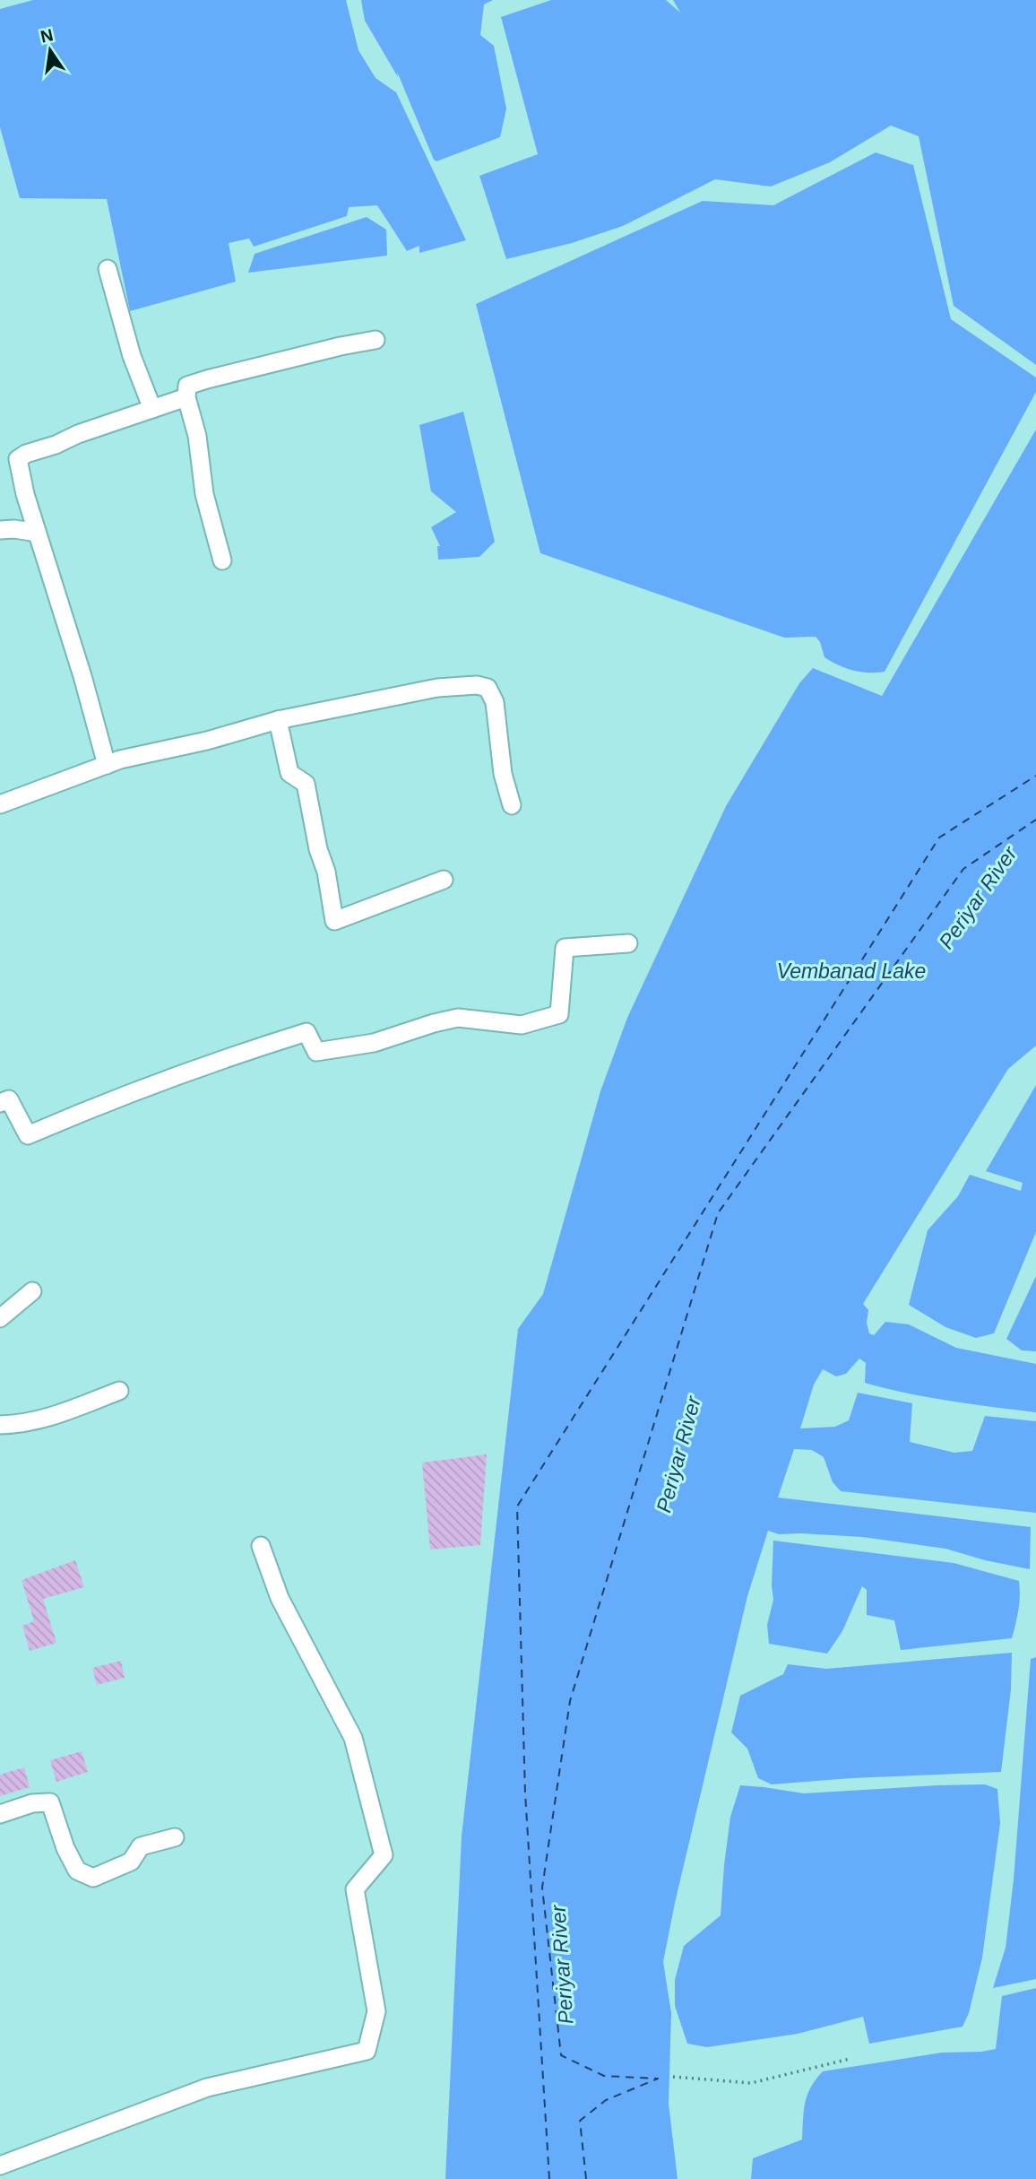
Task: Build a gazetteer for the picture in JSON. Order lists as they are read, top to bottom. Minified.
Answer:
{"water":["Periyar River","Vembanad Lake"],"north":"top"}
